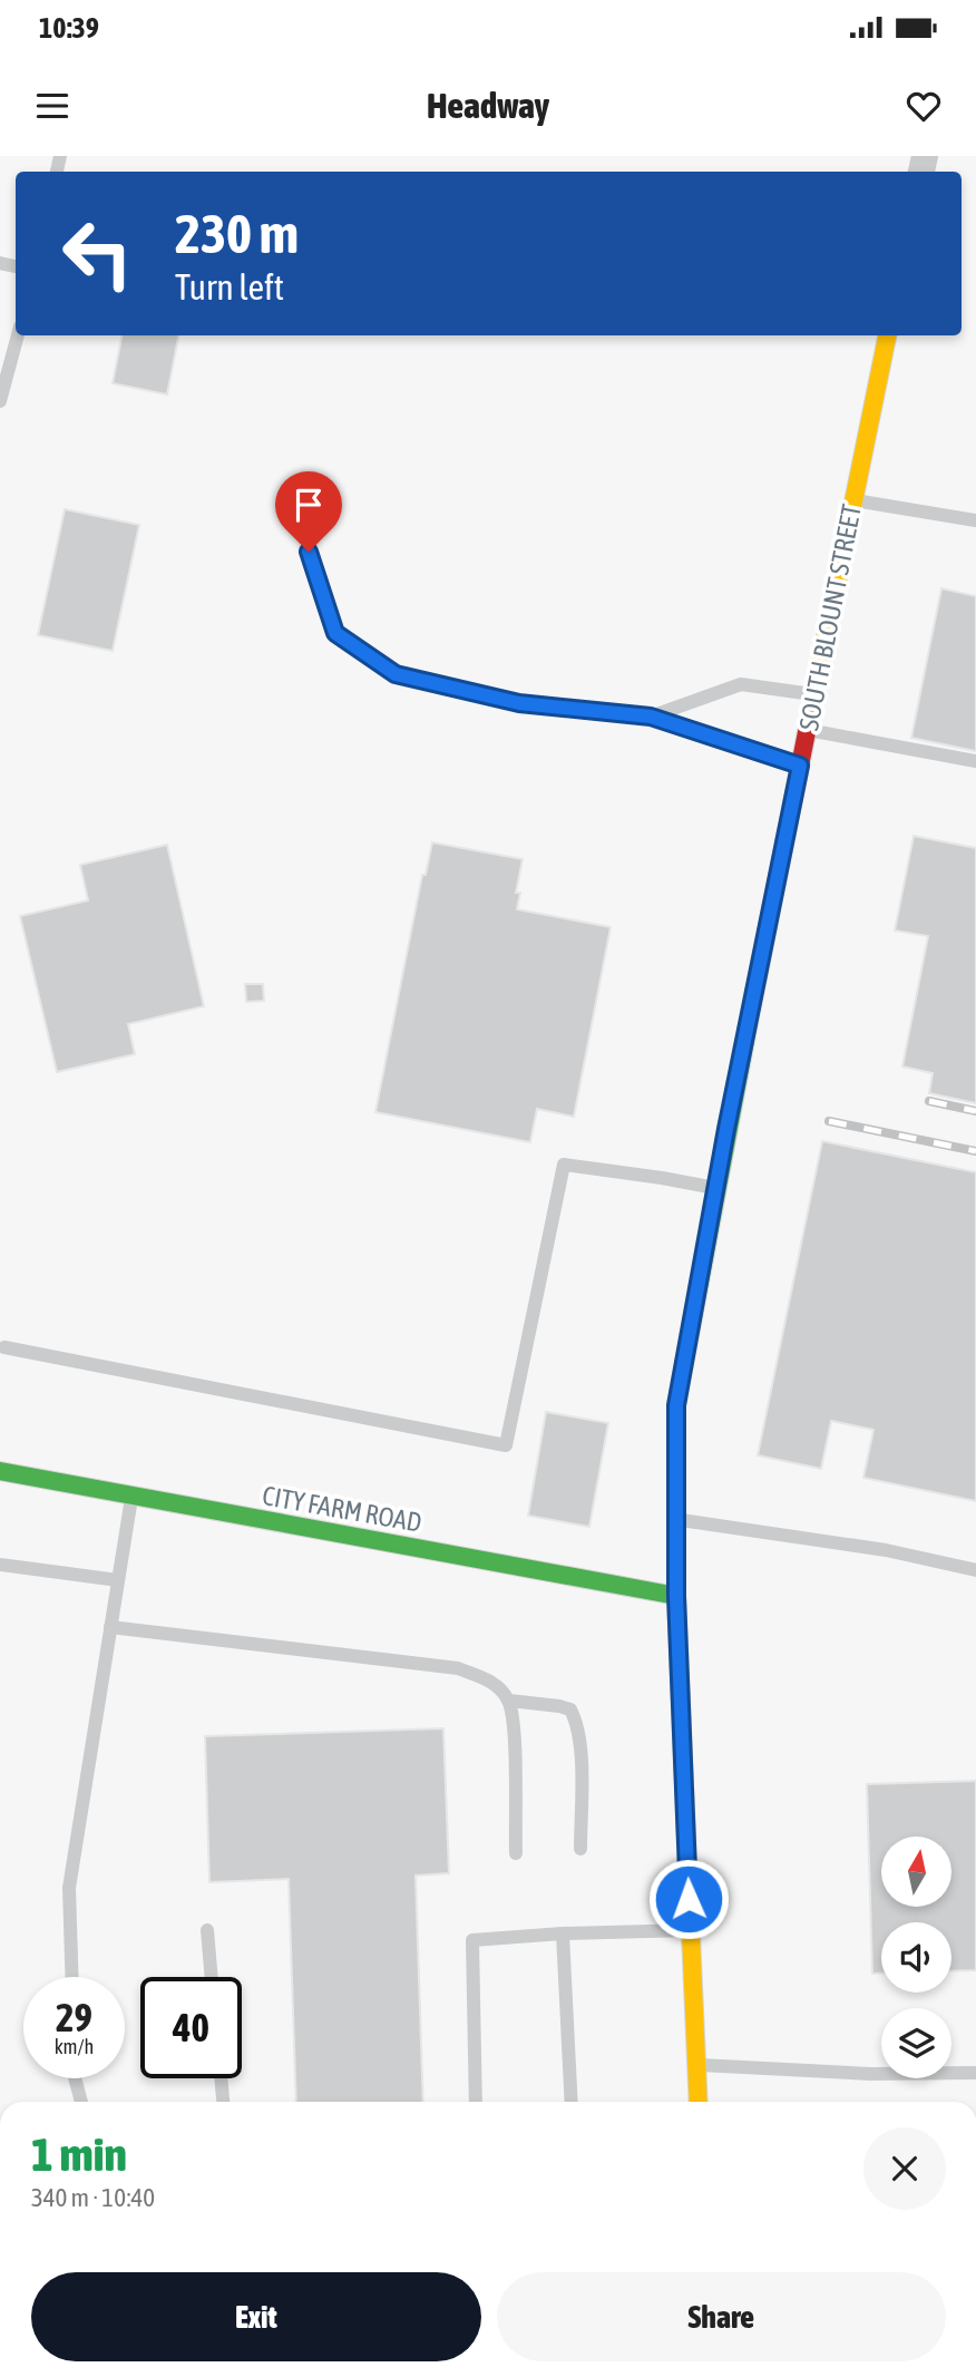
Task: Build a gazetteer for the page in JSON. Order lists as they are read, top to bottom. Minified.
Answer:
{"streets":{"street":["SOUTH BLOUNT STREET","CITY FARM ROAD"]},"crossings":[["SOUTH BLOUNT STREET","CITY FARM ROAD"]],"north":"top","page":{"status":"10:39","header":"Headway","turn":["230 m","Turn left"],"speed":"29 km/h","limit":"40","heading":["1 min","340 m · 10:40"],"buttons":["Exit","Share"]}}
